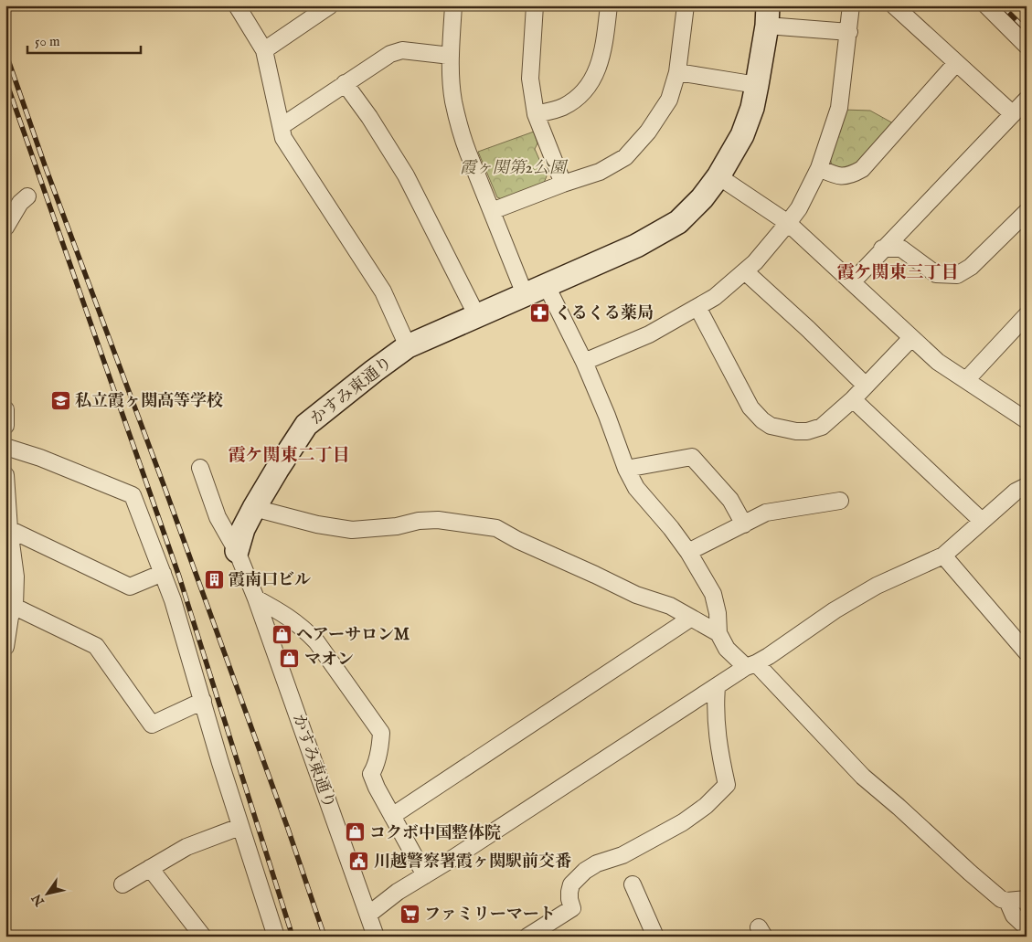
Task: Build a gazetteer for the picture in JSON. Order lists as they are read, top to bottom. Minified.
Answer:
{"streets":{"street":["かすみ東通り"]},"districts":["霞ケ関東三丁目","霞ケ関東二丁目"],"parks":["霞ヶ関第2公園"],"places":{"pharmacy":["くるくる薬局"],"school or university":["私立霞ヶ関高等学校"],"building":["霞南口ビル"],"shop":["ヘアーサロンM","マオン","コクボ中国整体院"],"public building":["川越警察署霞ヶ関駅前交番"],"supermarket":["ファミリーマート"]},"scale_bar":"50 m","north":"bottom left"}
